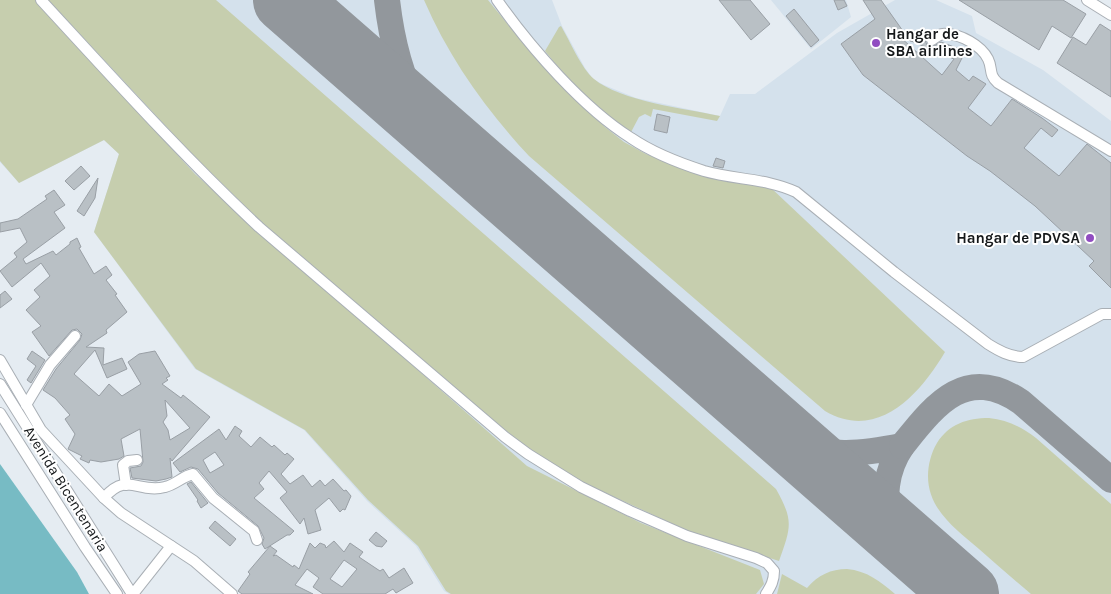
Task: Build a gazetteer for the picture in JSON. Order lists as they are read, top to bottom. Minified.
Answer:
{"streets":{"street":["Avenida Bicentenaria"]},"places":["Hangar de SBA airlines","Hangar de PDVSA"]}
